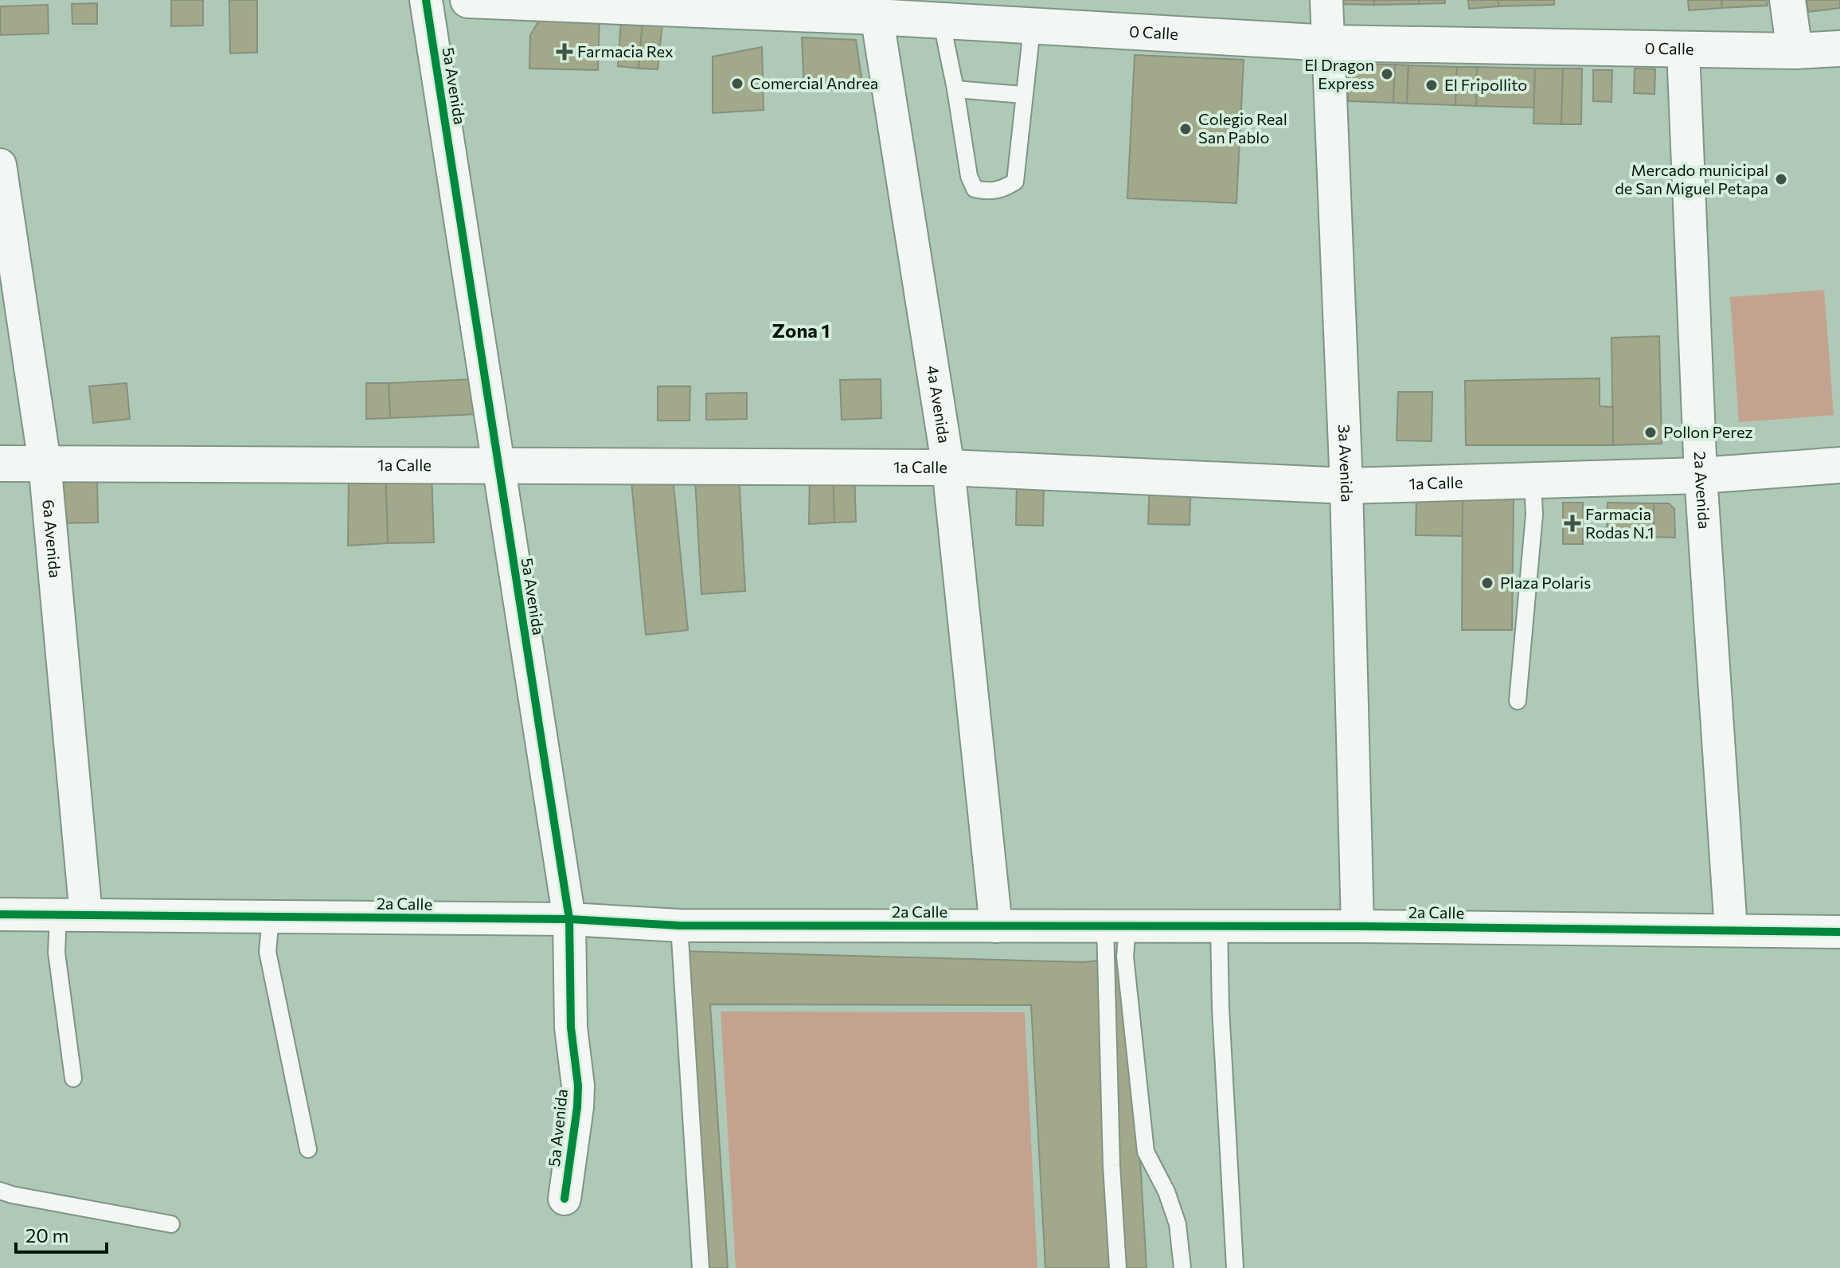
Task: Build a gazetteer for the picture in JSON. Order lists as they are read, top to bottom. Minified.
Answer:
{"streets":{"main road":["0 Calle","1a Calle"],"street":["5a Avenida","4a Avenida","3a Avenida","2a Avenida","6a Avenida","2a Calle"]},"crossings":[["0 Calle","4a Avenida"],["0 Calle","3a Avenida"],["0 Calle","2a Avenida"],["5a Avenida","1a Calle"],["5a Avenida","2a Calle"],["4a Avenida","1a Calle"],["4a Avenida","2a Calle"],["3a Avenida","1a Calle"],["3a Avenida","2a Calle"],["1a Calle","2a Avenida"],["1a Calle","6a Avenida"],["2a Avenida","2a Calle"],["6a Avenida","2a Calle"]],"districts":["Zona 1"],"places":{"health":["Farmacia Rex","Farmacia Rodas N.1"],"other":["El Dragon Express","Comercial Andrea","El Fripollito","Colegio Real San Pablo","Mercado municipal de San Miguel Petapa","Pollon Perez","Plaza Polaris"]},"scale_bar":"20 m"}
